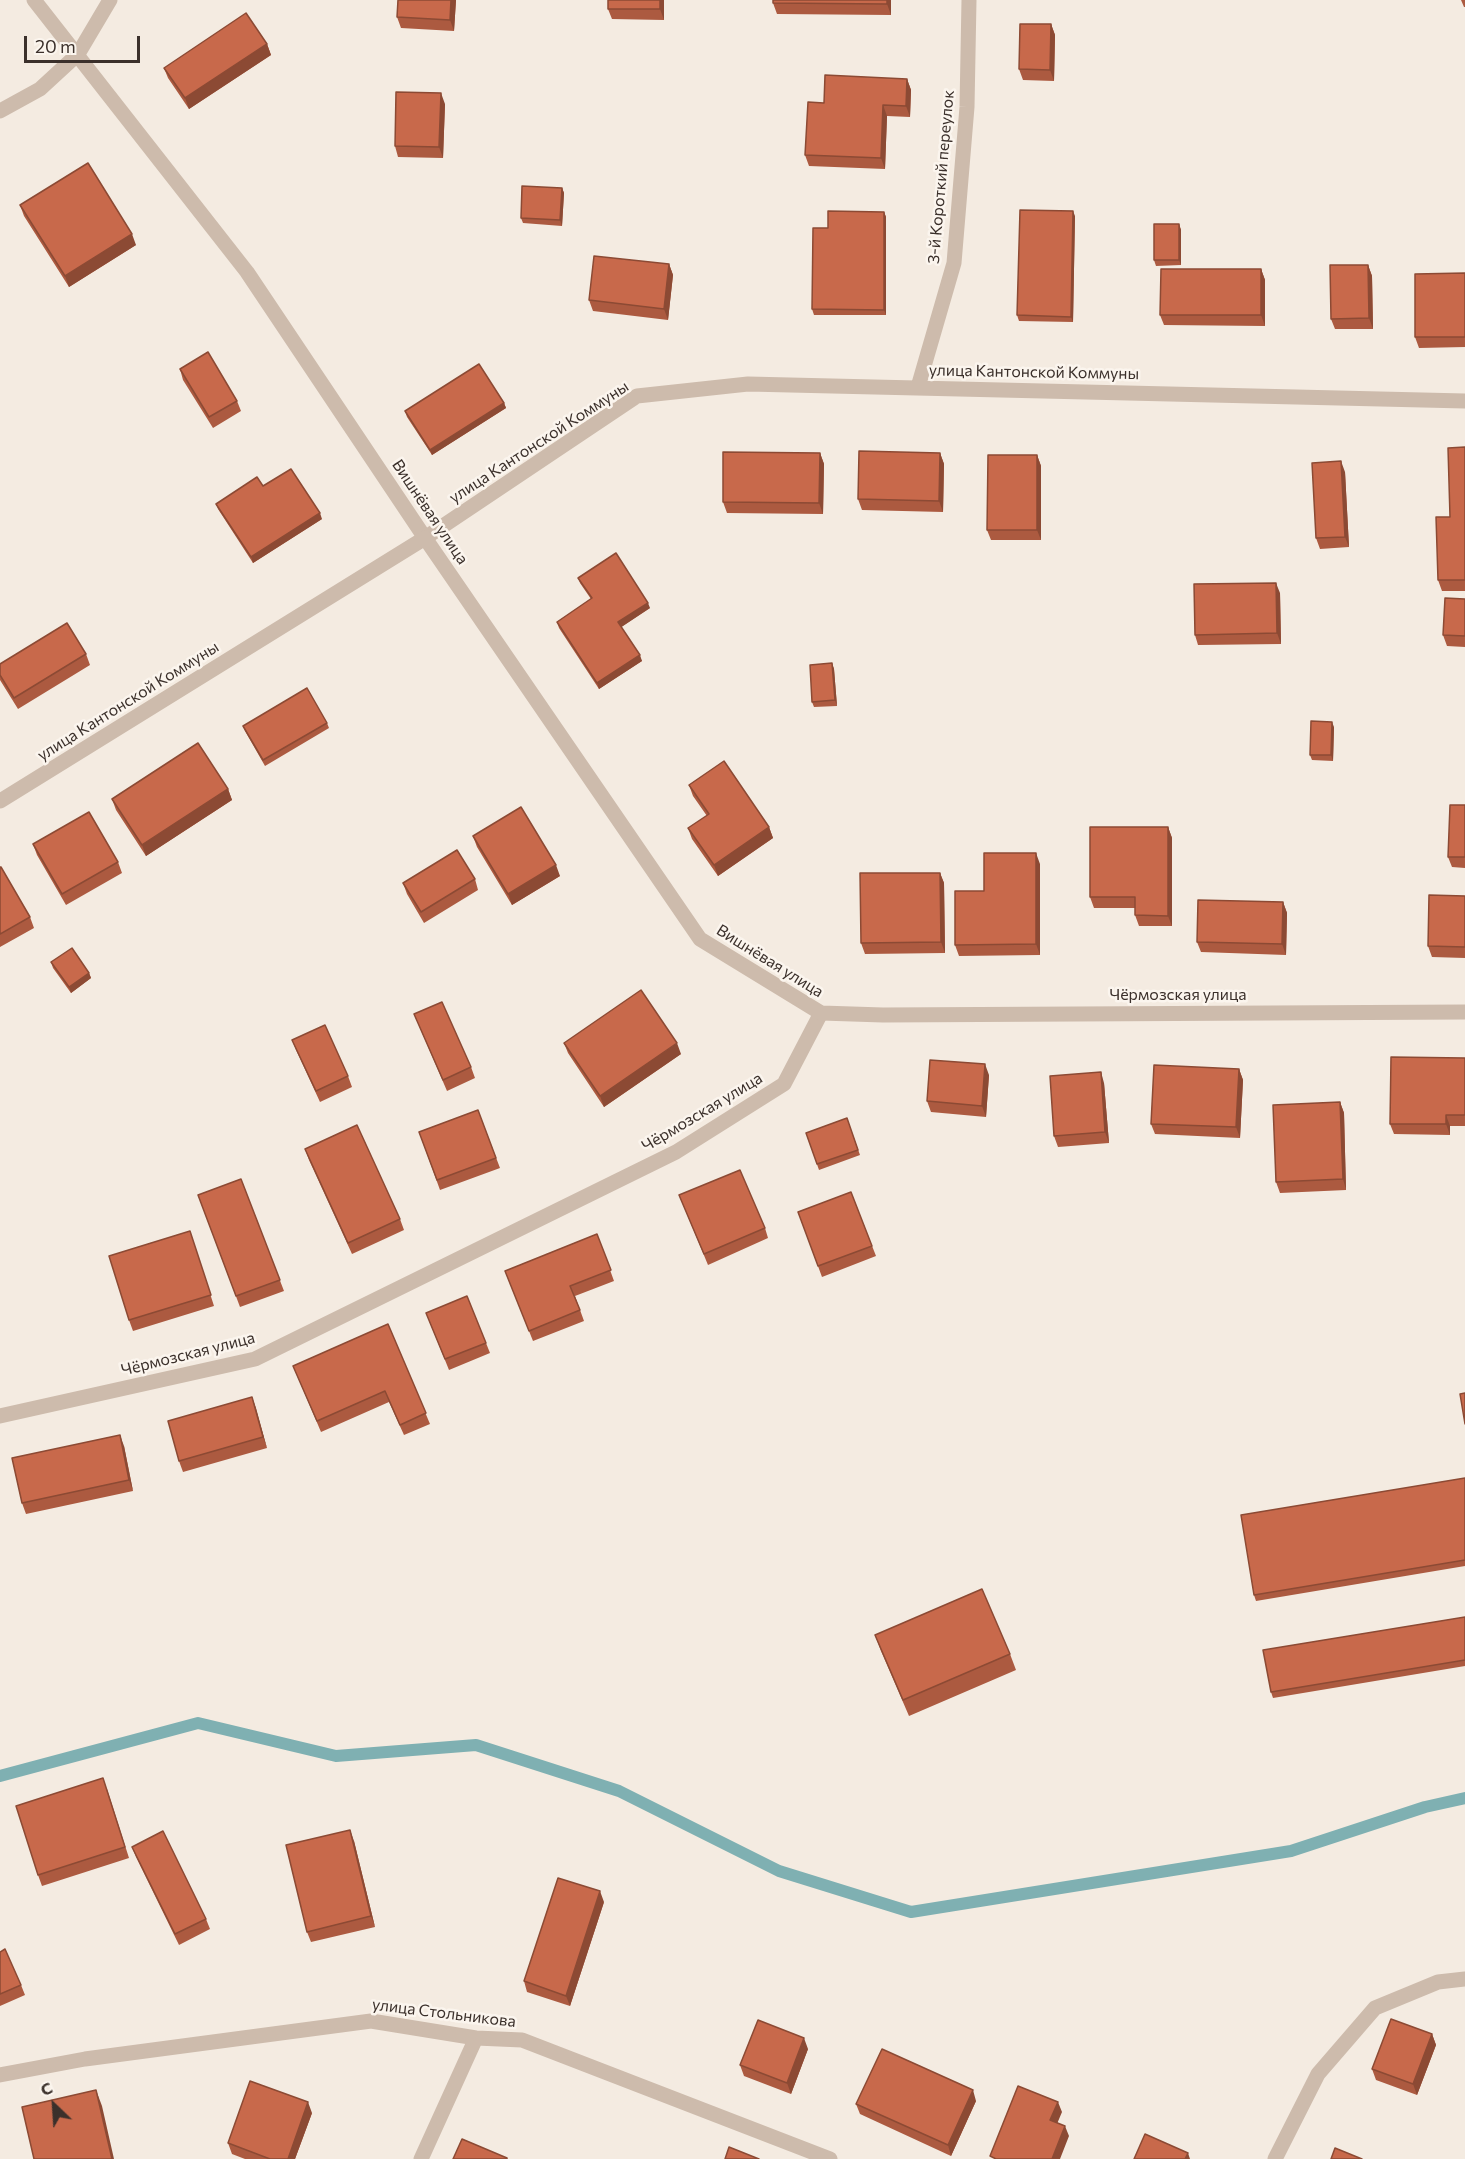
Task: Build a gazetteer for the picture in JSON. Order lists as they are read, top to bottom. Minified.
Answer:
{"streets":{"street":["3-й Короткий переулок","улица Кантонской Коммуны","Вишнёвая улица","Чёрмозская улица","улица Стольникова"]},"crossings":[["3-й Короткий переулок","улица Кантонской Коммуны"],["улица Кантонской Коммуны","Вишнёвая улица"],["Вишнёвая улица","Чёрмозская улица"]],"scale_bar":"20 m","north":"top left"}
